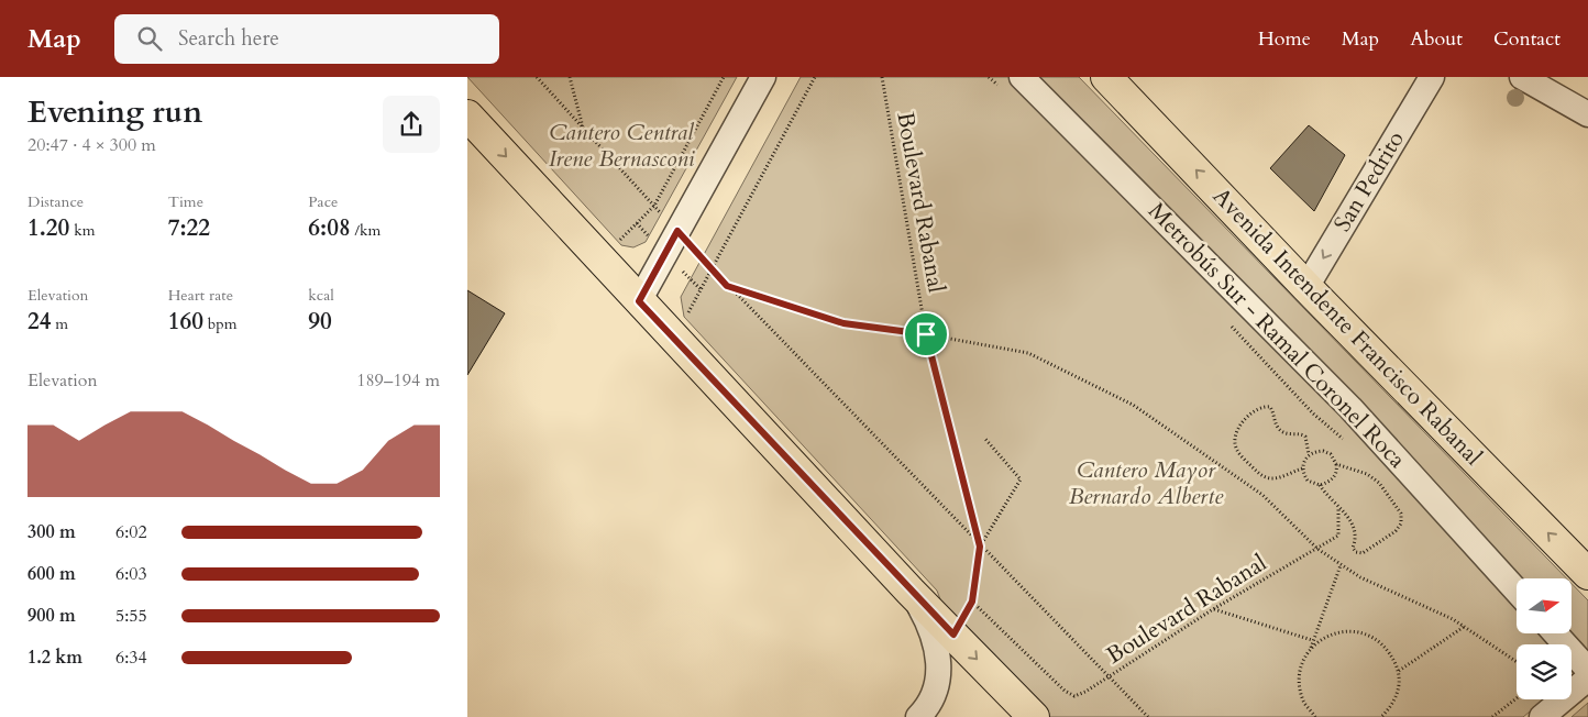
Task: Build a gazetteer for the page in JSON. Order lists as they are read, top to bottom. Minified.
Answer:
{"streets":{"main road":["Avenida Intendente Francisco Rabanal"],"street":["San Pedrito","Metrobús Sur - Ramal Coronel Roca"],"path":["Boulevard Rabanal"]},"crossings":[["San Pedrito","Avenida Intendente Francisco Rabanal"]],"one_way":["San Pedrito","Avenida Intendente Francisco Rabanal"],"parks":["Cantero Central Irene Bernasconi","Cantero Mayor Bernardo Alberte"],"north":"right","page":{"header":"Map","search":"Search here","nav":["Home","Map","About","Contact"],"heading":["Evening run","20:47 · 4 × 300 m"],"stats":[["Distance","1.20 km"],["Time","7:22"],["Pace","6:08 /km"],["Elevation","24 m"],["Heart rate","160 bpm"],["kcal","90"]],"chart":["Elevation","189–194 m"],"list":[{"name":"300 m","note":"6:02"},{"name":"600 m","note":"6:03"},{"name":"900 m","note":"5:55"},{"name":"1.2 km","note":"6:34"}]}}
